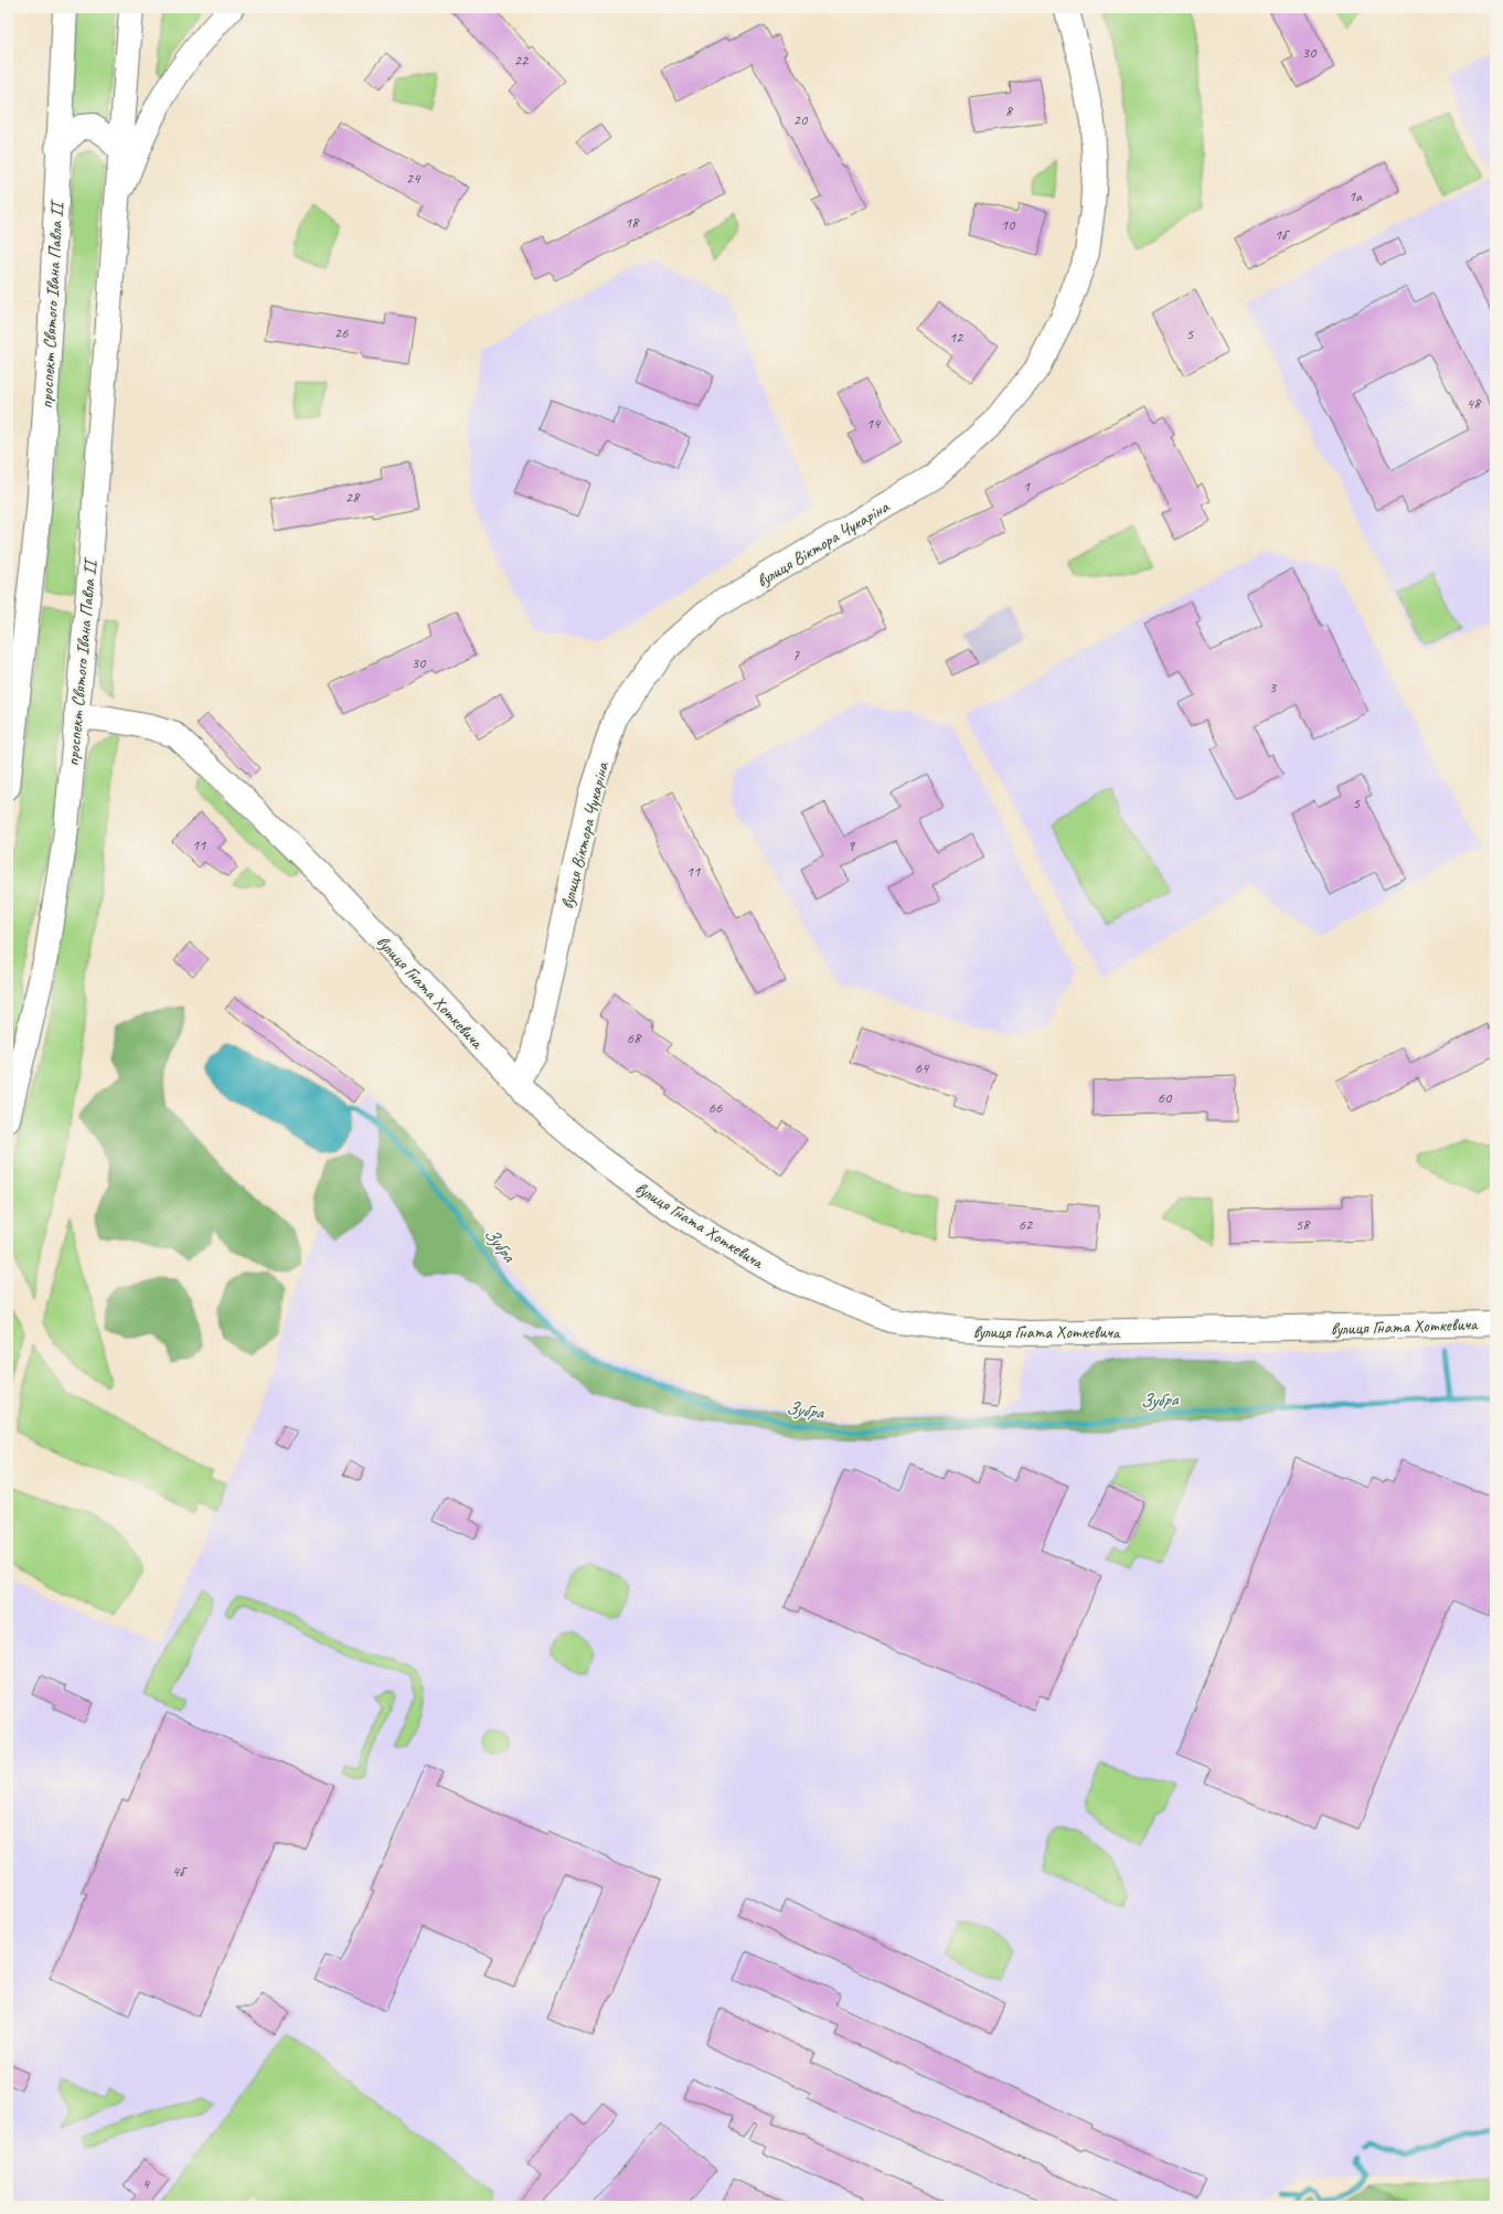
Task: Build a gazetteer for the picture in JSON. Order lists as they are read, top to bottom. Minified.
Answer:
{"streets":{"street":["проспект Святого Івана Павла II","вулиця Віктора Чукаріна","вулиця Гната Хоткевича"]},"crossings":[["проспект Святого Івана Павла II","вулиця Гната Хоткевича"],["вулиця Віктора Чукаріна","вулиця Гната Хоткевича"]],"water":["Зубра"],"house_numbers":["30","22","8","20","24","1а","18","10","1б","26","5","12","48","14","1","28","7","30","3","5","11","9","11","68","64","60","66","62","58","4б","4"]}
